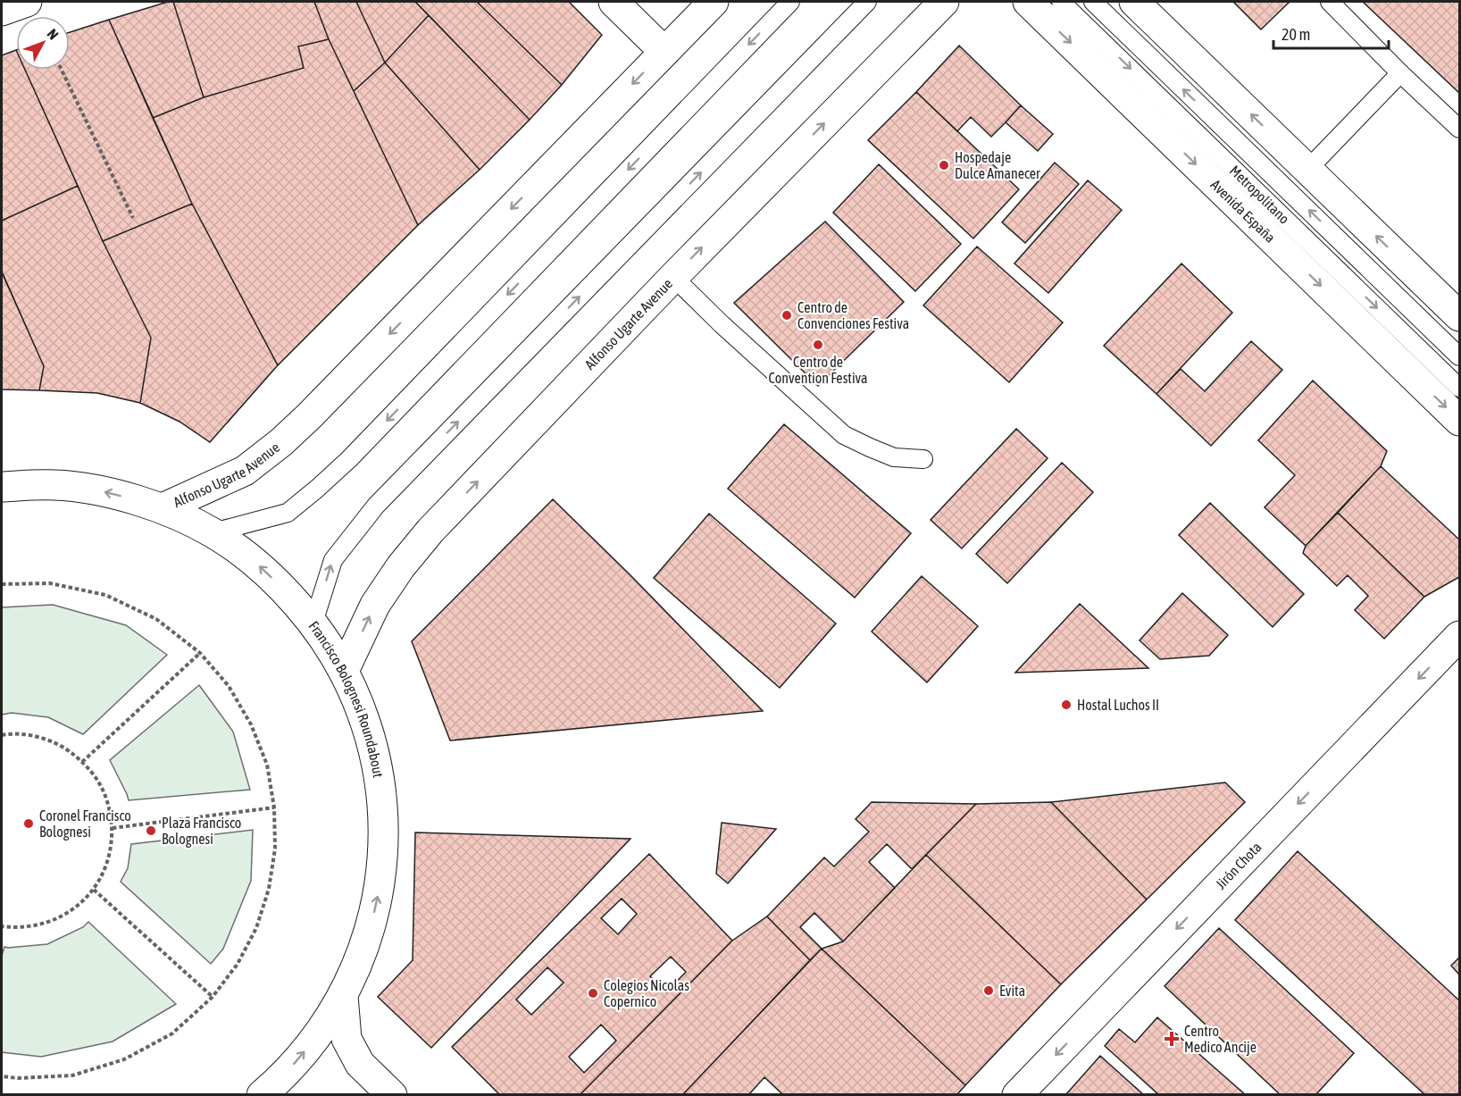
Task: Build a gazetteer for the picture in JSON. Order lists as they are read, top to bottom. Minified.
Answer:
{"streets":{"main road":["Avenida España","Alfonso Ugarte Avenue","Francisco Bolognesi Roundabout","Jirón Chota"],"lane":["Metropolitano"]},"crossings":[["Alfonso Ugarte Avenue","Francisco Bolognesi Roundabout"]],"one_way":["Jirón Chota"],"places":{"other":["Hospedaje Dulce Amanecer","Centro de Convenciones Festiva","Centro de Convention Festiva","Hostal Luchos II","Coronel Francisco Bolognesi","Plaza Francisco Bolognesi","Evita","Colegios Nicolas Copernico"],"health":["Centro Medico Ancije"]},"scale_bar":"20 m","north":"top right"}
